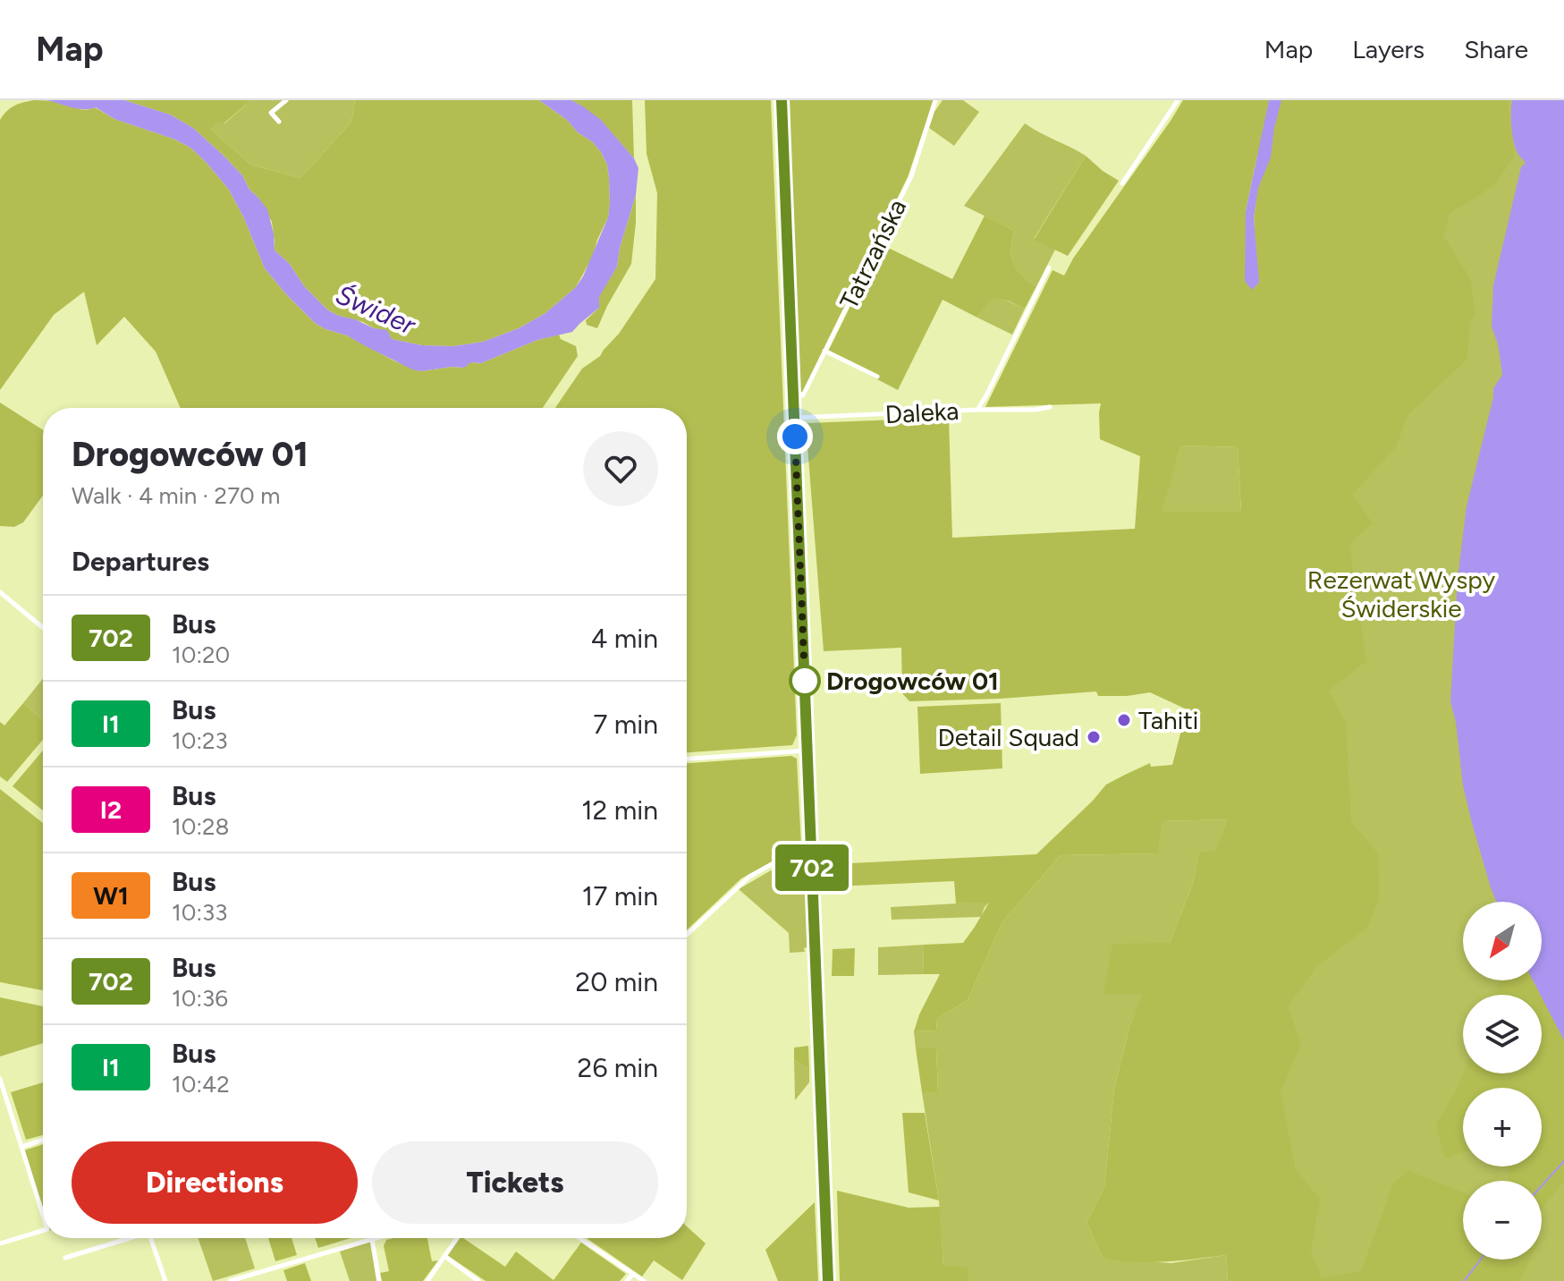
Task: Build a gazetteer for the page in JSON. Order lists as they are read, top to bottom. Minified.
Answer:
{"streets":{"street":["Tatrzańska","Daleka"]},"water":["Świder"],"parks":["Rezerwat Wyspy Świderskie"],"places":["Drogowców 01","Tahiti","Detail Squad"],"lines":["bus line 702"],"north":"bottom left","page":{"header":"Map","nav":["Map","Layers","Share"],"on_map":"702","heading":[["Drogowców 01","Walk · 4 min · 270 m"],"Departures"],"list":[{"mark":"702","name":"Bus","note":"10:20","value":"4 min"},{"mark":"I1","name":"Bus","note":"10:23","value":"7 min"},{"mark":"I2","name":"Bus","note":"10:28","value":"12 min"},{"mark":"W1","name":"Bus","note":"10:33","value":"17 min"},{"mark":"702","name":"Bus","note":"10:36","value":"20 min"},{"mark":"I1","name":"Bus","note":"10:42","value":"26 min"}],"map_buttons":["+","−"],"buttons":["Directions","Tickets"]}}
